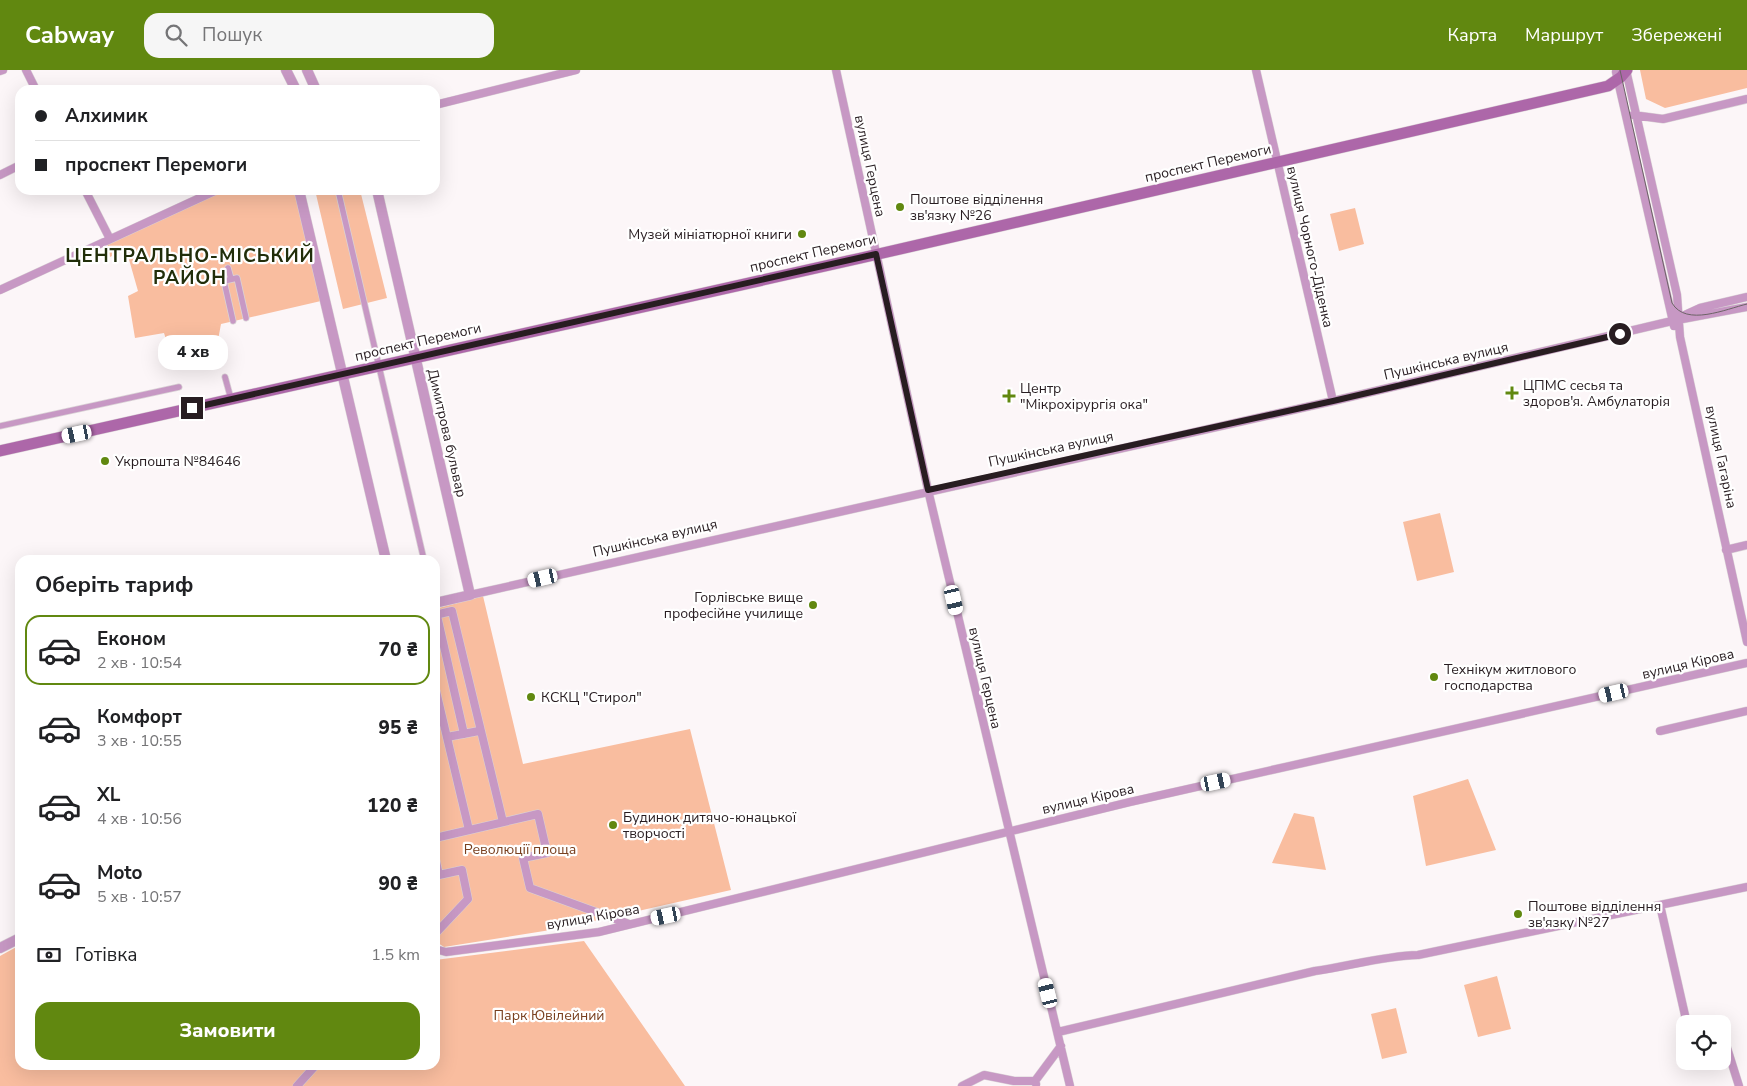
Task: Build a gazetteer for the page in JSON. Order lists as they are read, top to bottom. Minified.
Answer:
{"streets":{"main road":["проспект Перемоги"],"street":["вулиця Герцена","вулиця Чорного-Діденка","Пушкінська вулиця","Димитрова бульвар","вулиця Гагаріна","вулиця Кірова"]},"crossings":[["проспект Перемоги","вулиця Герцена"],["проспект Перемоги","вулиця Чорного-Діденка"],["проспект Перемоги","Димитрова бульвар"],["проспект Перемоги","вулиця Гагаріна"],["вулиця Герцена","Пушкінська вулиця"],["вулиця Герцена","вулиця Кірова"],["вулиця Чорного-Діденка","Пушкінська вулиця"],["Пушкінська вулиця","Димитрова бульвар"],["Пушкінська вулиця","вулиця Гагаріна"]],"districts":["ЦЕНТРАЛЬНО-МІСЬКИЙ РАЙОН"],"parks":["Революції площа","Парк Ювілейний"],"places":{"other":["Поштове відділення зв'язку №26","Музей мініатюрної книги","Укрпошта №84646","Горлівське вище професійне училище","Технікум житлового господарства","КСКЦ \"Стирол\"","Будинок дитячо-юнацької творчості","Поштове відділення зв'язку №27"],"health":["ЦПМС сесья та здоров'я. Амбулаторія","Центр \"Мікрохірургія ока\""]},"page":{"header":"Cabway","search":"Пошук","nav":["Карта","Маршрут","Збережені"],"banner":["Алхимик","проспект Перемоги"],"bubble":"4 хв","heading":"Оберіть тариф","list":[{"name":"Економ","note":"2 хв · 10:54","value":"70 ₴"},{"name":"Комфорт","note":"3 хв · 10:55","value":"95 ₴"},{"name":"XL","note":"4 хв · 10:56","value":"120 ₴"},{"name":"Moto","note":"5 хв · 10:57","value":"90 ₴"}],"pay":["Готівка","1.5 km"],"buttons":"Замовити"}}
